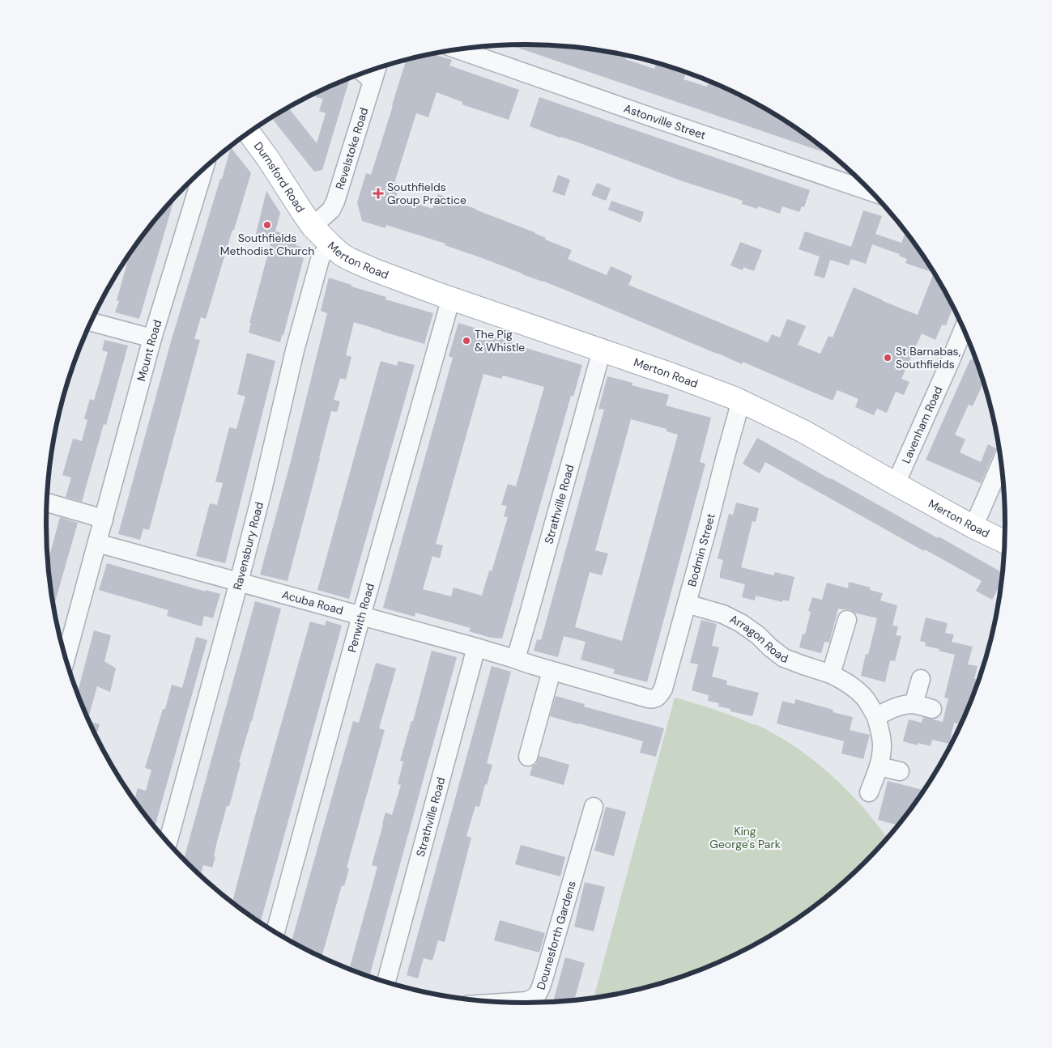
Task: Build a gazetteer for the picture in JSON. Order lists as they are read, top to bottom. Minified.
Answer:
{"streets":{"main road":["Durnsford Road","Merton Road"],"street":["Astonville Street","Revelstoke Road","Mount Road","Lavenham Road","Strathville Road","Ravensbury Road","Bodmin Street","Acuba Road","Penwith Road","Arragon Road","Dounesforth Gardens"]},"crossings":[["Revelstoke Road","Durnsford Road"],["Revelstoke Road","Merton Road"],["Durnsford Road","Merton Road"],["Merton Road","Lavenham Road"],["Merton Road","Strathville Road"],["Merton Road","Ravensbury Road"],["Merton Road","Bodmin Street"],["Merton Road","Penwith Road"],["Mount Road","Acuba Road"],["Strathville Road","Acuba Road"],["Ravensbury Road","Acuba Road"],["Bodmin Street","Acuba Road"],["Bodmin Street","Arragon Road"],["Acuba Road","Penwith Road"]],"parks":["King George's Park"],"places":{"health":["Southfields Group Practice"],"other":["Southfields Methodist Church","The Pig & Whistle","St Barnabas, Southfields"]}}
